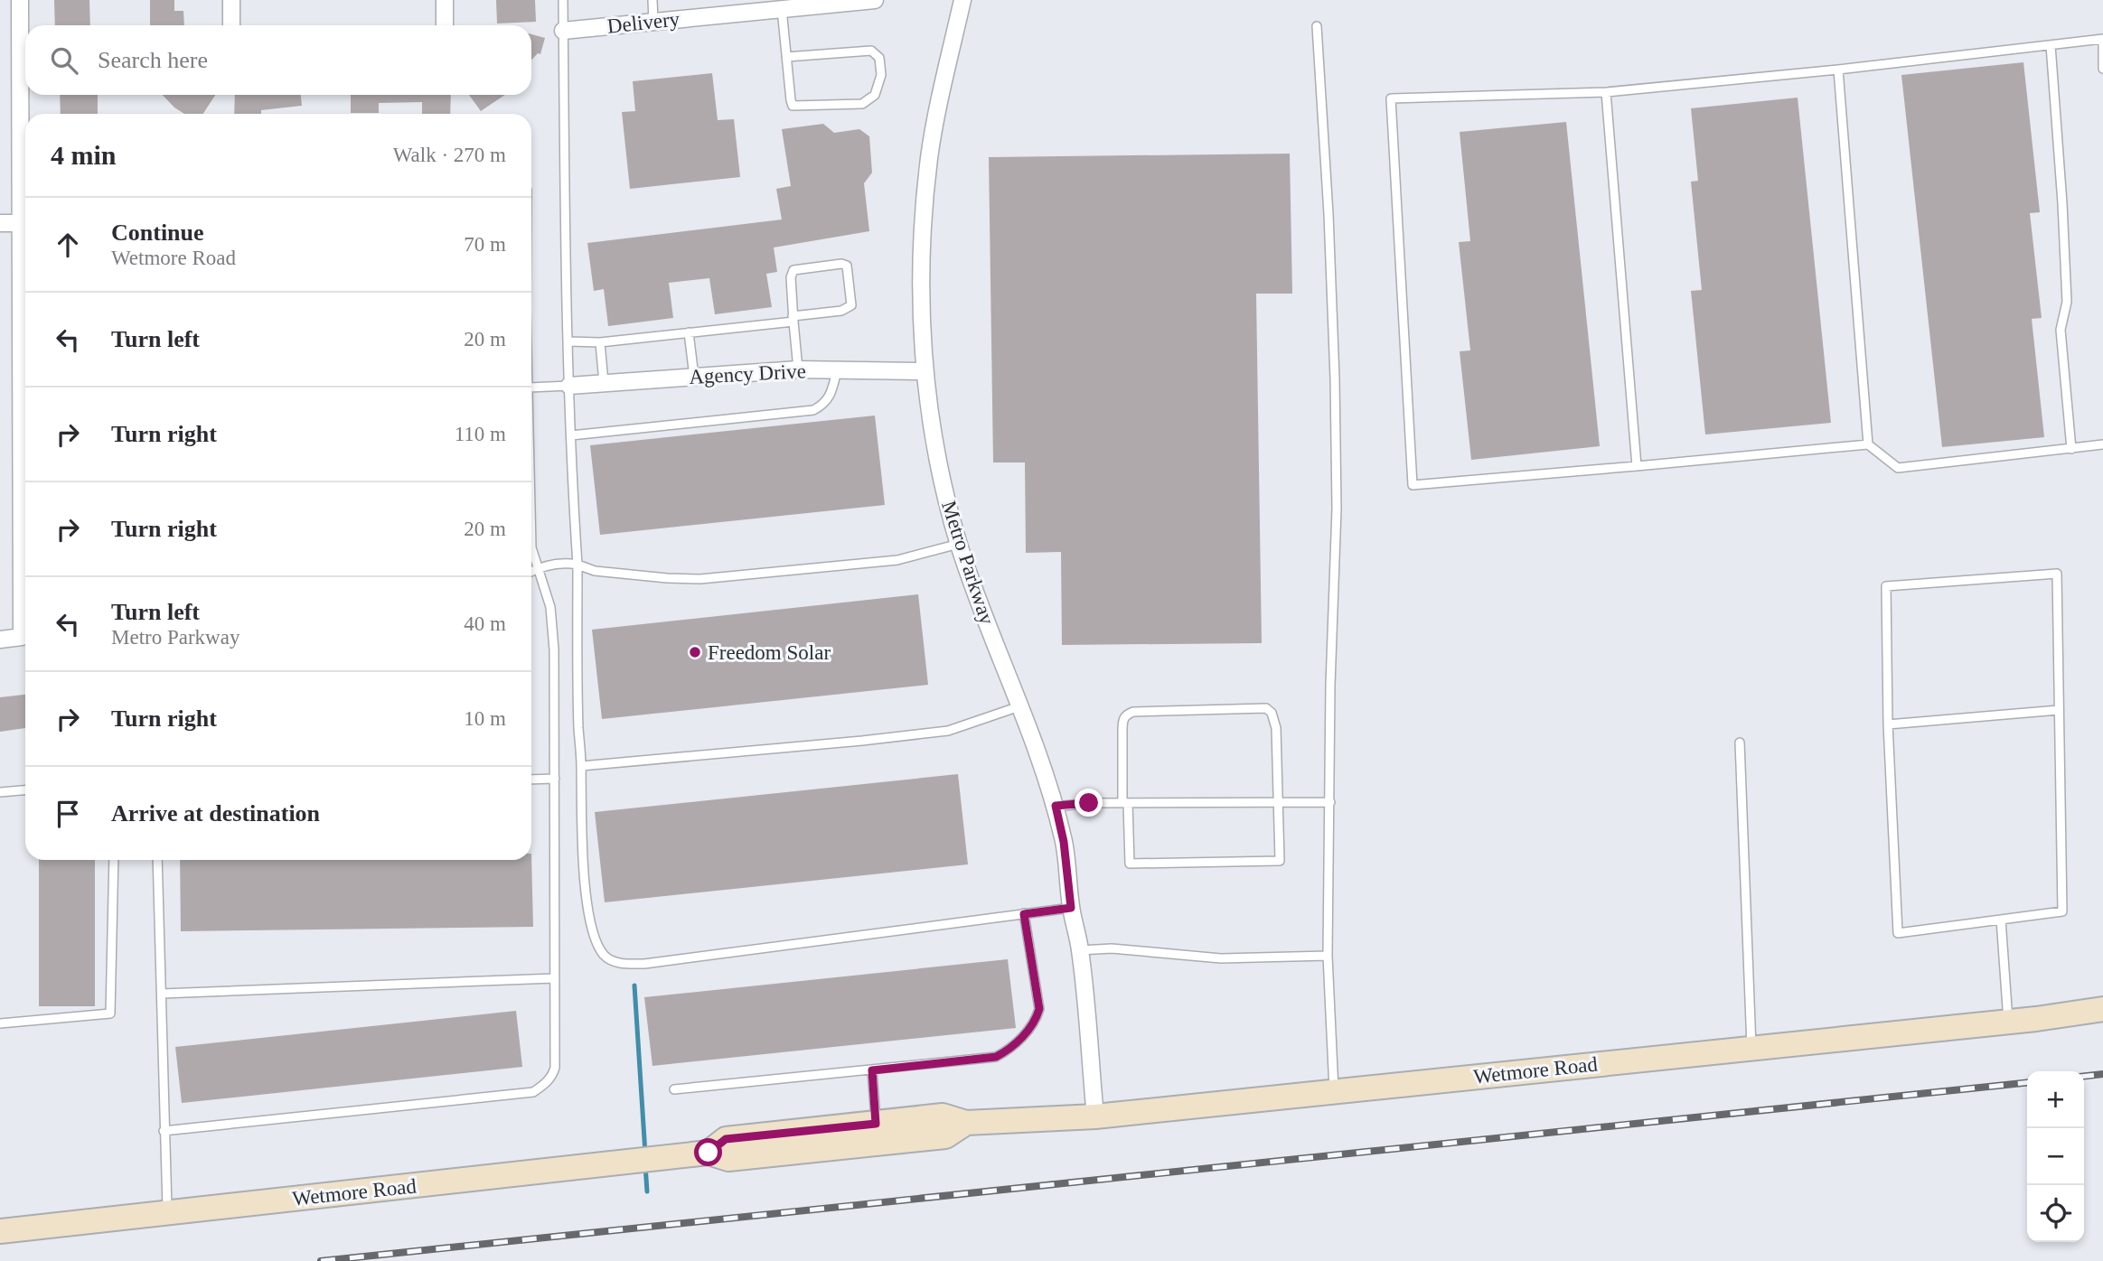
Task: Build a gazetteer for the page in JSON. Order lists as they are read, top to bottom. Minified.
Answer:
{"streets":{"main road":["Wetmore Road"],"street":["Delivery","Agency Drive","Metro Parkway"]},"crossings":[["Agency Drive","Metro Parkway"],["Metro Parkway","Wetmore Road"]],"places":["Freedom Solar"],"page":{"search":"Search here","heading":["4 min","Walk · 270 m"],"list":[["Continue","Wetmore Road","70 m"],["Turn left","20 m"],["Turn right","110 m"],["Turn right","20 m"],["Turn left","Metro Parkway","40 m"],["Turn right","10 m"],"Arrive at destination"],"map_buttons":["+","−"]}}
